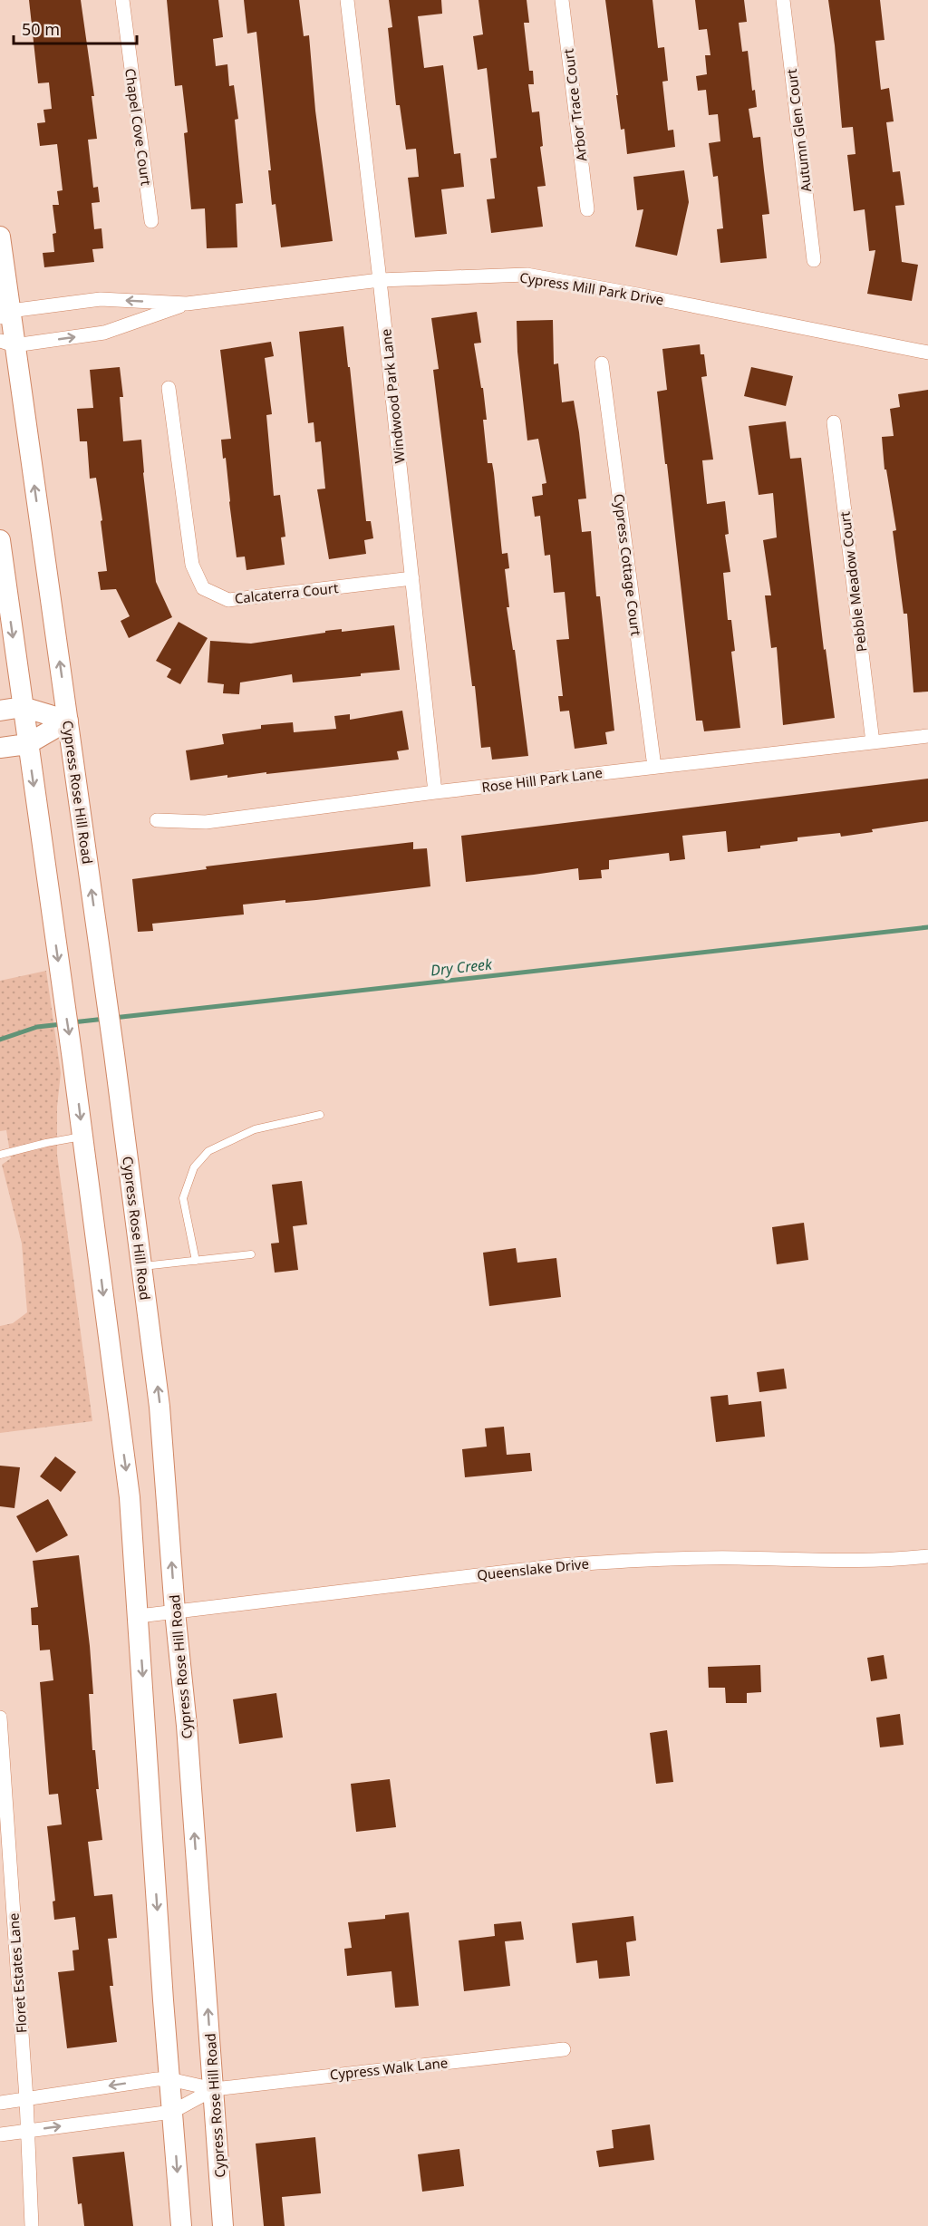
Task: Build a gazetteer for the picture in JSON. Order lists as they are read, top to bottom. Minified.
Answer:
{"streets":{"main road":["Cypress Rose Hill Road"],"street":["Arbor Trace Court","Chapel Cove Court","Autumn Glen Court","Cypress Mill Park Drive","Windwood Park Lane","Cypress Cottage Court","Pebble Meadow Court","Calcaterra Court","Rose Hill Park Lane","Queenslake Drive","Floret Estates Lane","Cypress Walk Lane"]},"crossings":[["Cypress Mill Park Drive","Windwood Park Lane"],["Windwood Park Lane","Calcaterra Court"],["Windwood Park Lane","Rose Hill Park Lane"],["Cypress Cottage Court","Rose Hill Park Lane"],["Pebble Meadow Court","Rose Hill Park Lane"],["Cypress Rose Hill Road","Queenslake Drive"],["Cypress Rose Hill Road","Cypress Walk Lane"],["Floret Estates Lane","Cypress Walk Lane"]],"water":["Dry Creek"],"scale_bar":"50 m"}
